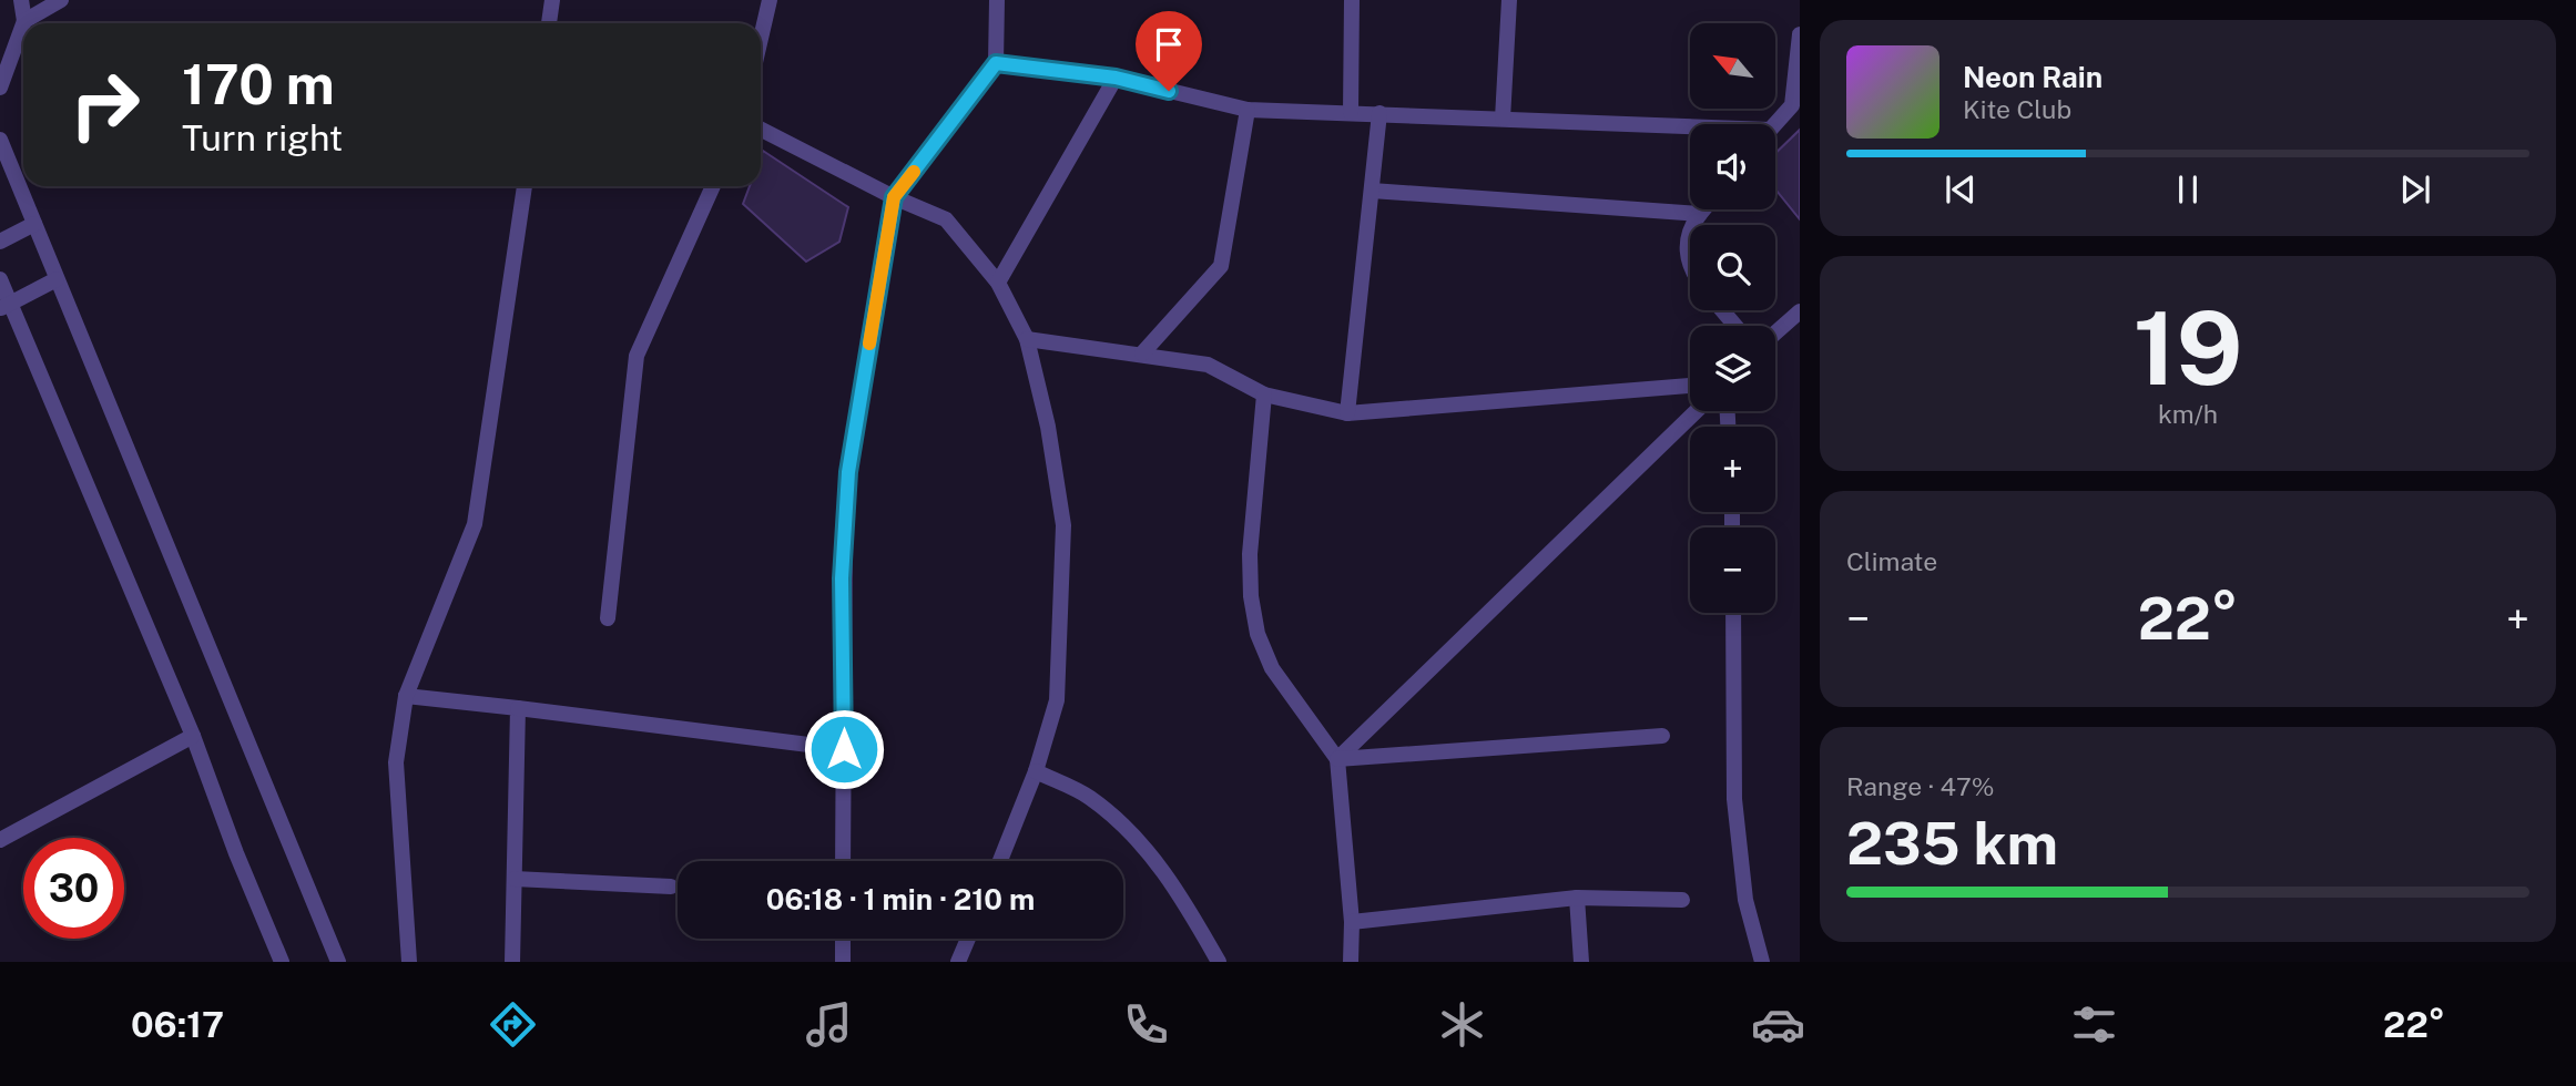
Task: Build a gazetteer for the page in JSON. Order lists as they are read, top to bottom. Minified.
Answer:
{"north":"top left","page":{"map_buttons":["+","−"],"turn":["170 m","Turn right"],"song":["Neon Rain","Kite Club"],"tile":[["19","km/h"],"Climate",["Range · 47%","235 km"]],"heat":["−","22°","+"],"limit":"30","trip":"06:18 · 1 min · 210 m","tabs":["06:17","22°"]}}
